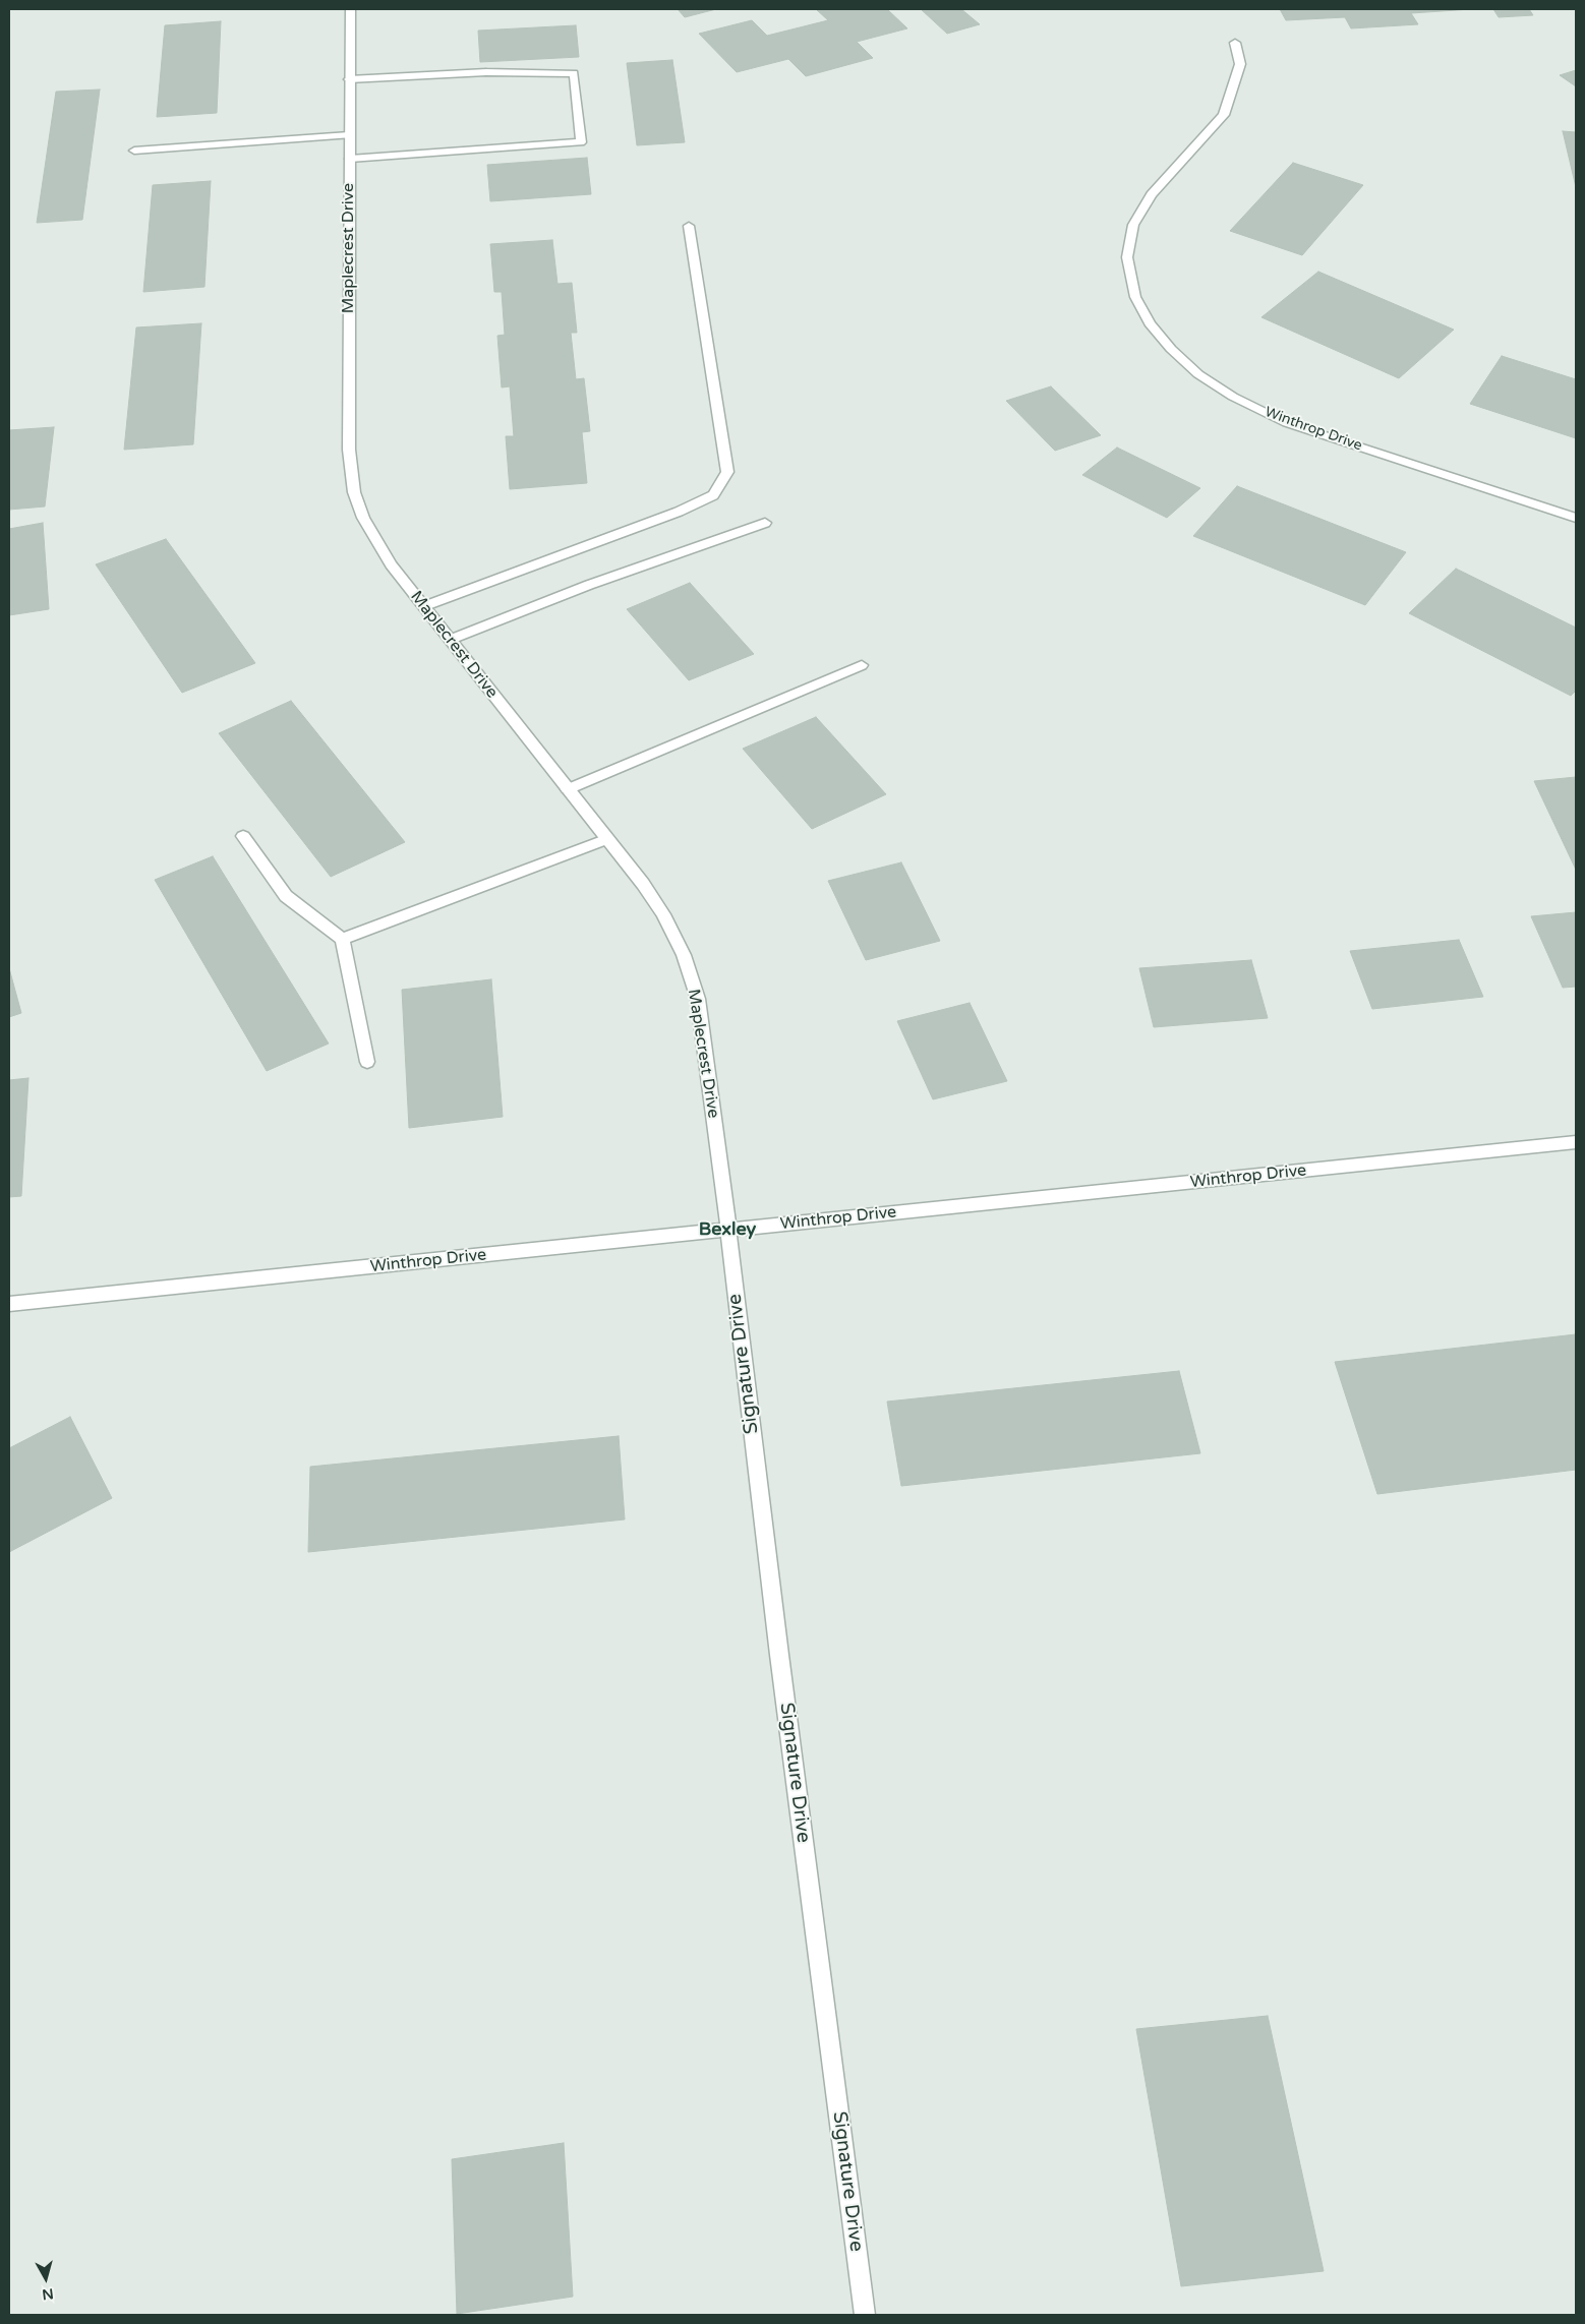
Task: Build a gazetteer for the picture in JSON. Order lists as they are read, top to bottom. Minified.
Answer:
{"streets":{"street":["Maplecrest Drive","Winthrop Drive","Signature Drive"]},"crossings":[["Maplecrest Drive","Winthrop Drive"],["Maplecrest Drive","Signature Drive"],["Winthrop Drive","Signature Drive"]],"districts":["Bexley"],"north":"bottom"}
